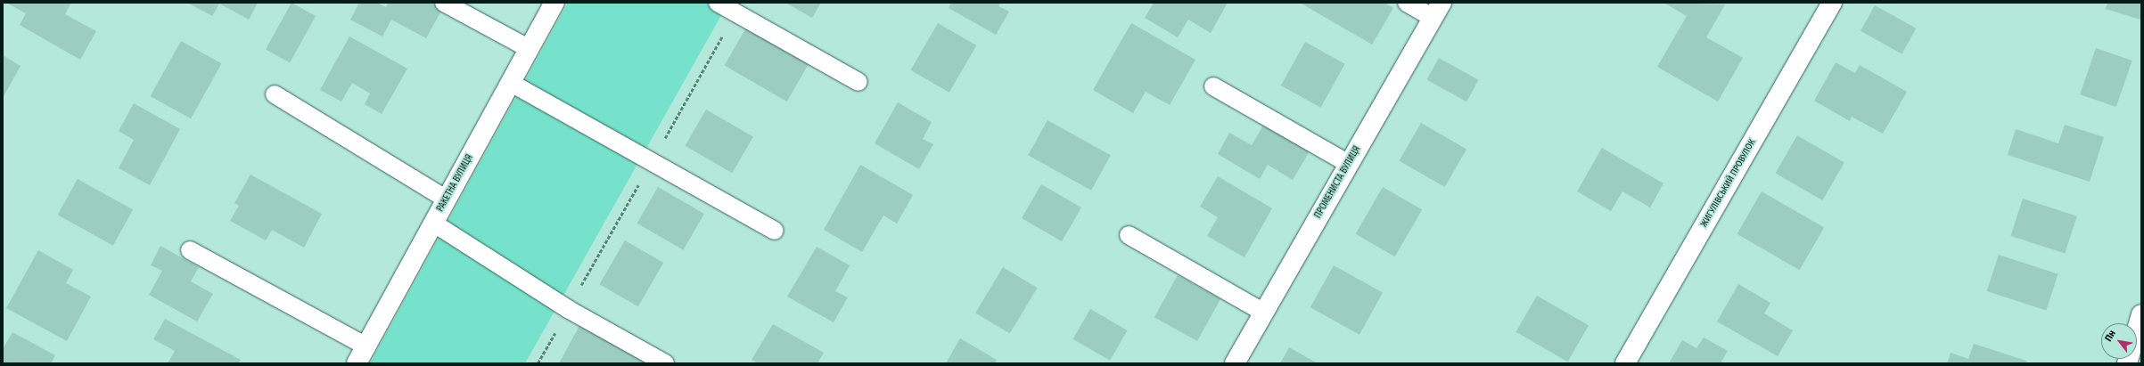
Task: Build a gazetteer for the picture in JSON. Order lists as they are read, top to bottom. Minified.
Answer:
{"streets":{"street":["ПРОМЕНИСТА ВУЛИЦЯ","РАКЕТНА ВУЛИЦЯ","ЖИГУЛІВСЬКИЙ ПРОВУЛОК"]},"north":"top left"}
